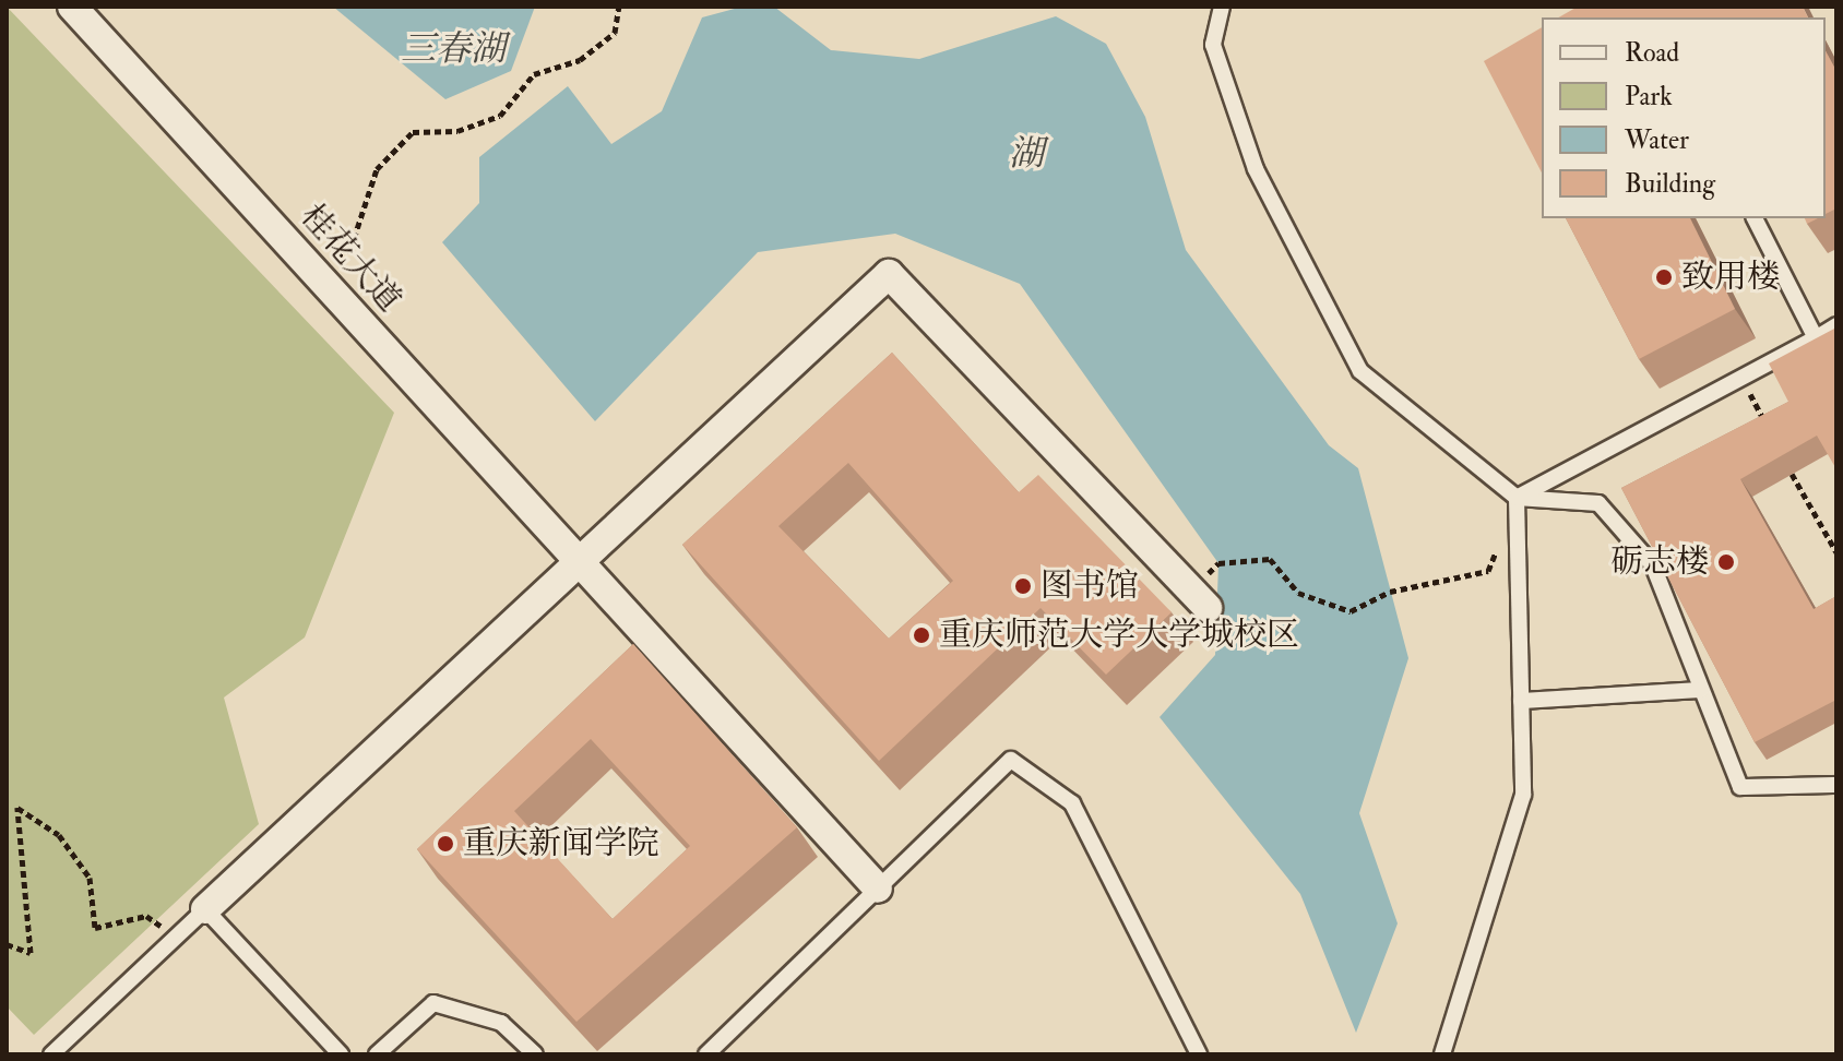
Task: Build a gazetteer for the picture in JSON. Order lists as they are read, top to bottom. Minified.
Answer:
{"streets":{"street":["桂花大道"]},"water":["三春湖","湖"],"places":["致用楼","砺志楼","图书馆","重庆师范大学大学城校区","重庆新闻学院"],"legend":["Road","Park","Water","Building"]}
